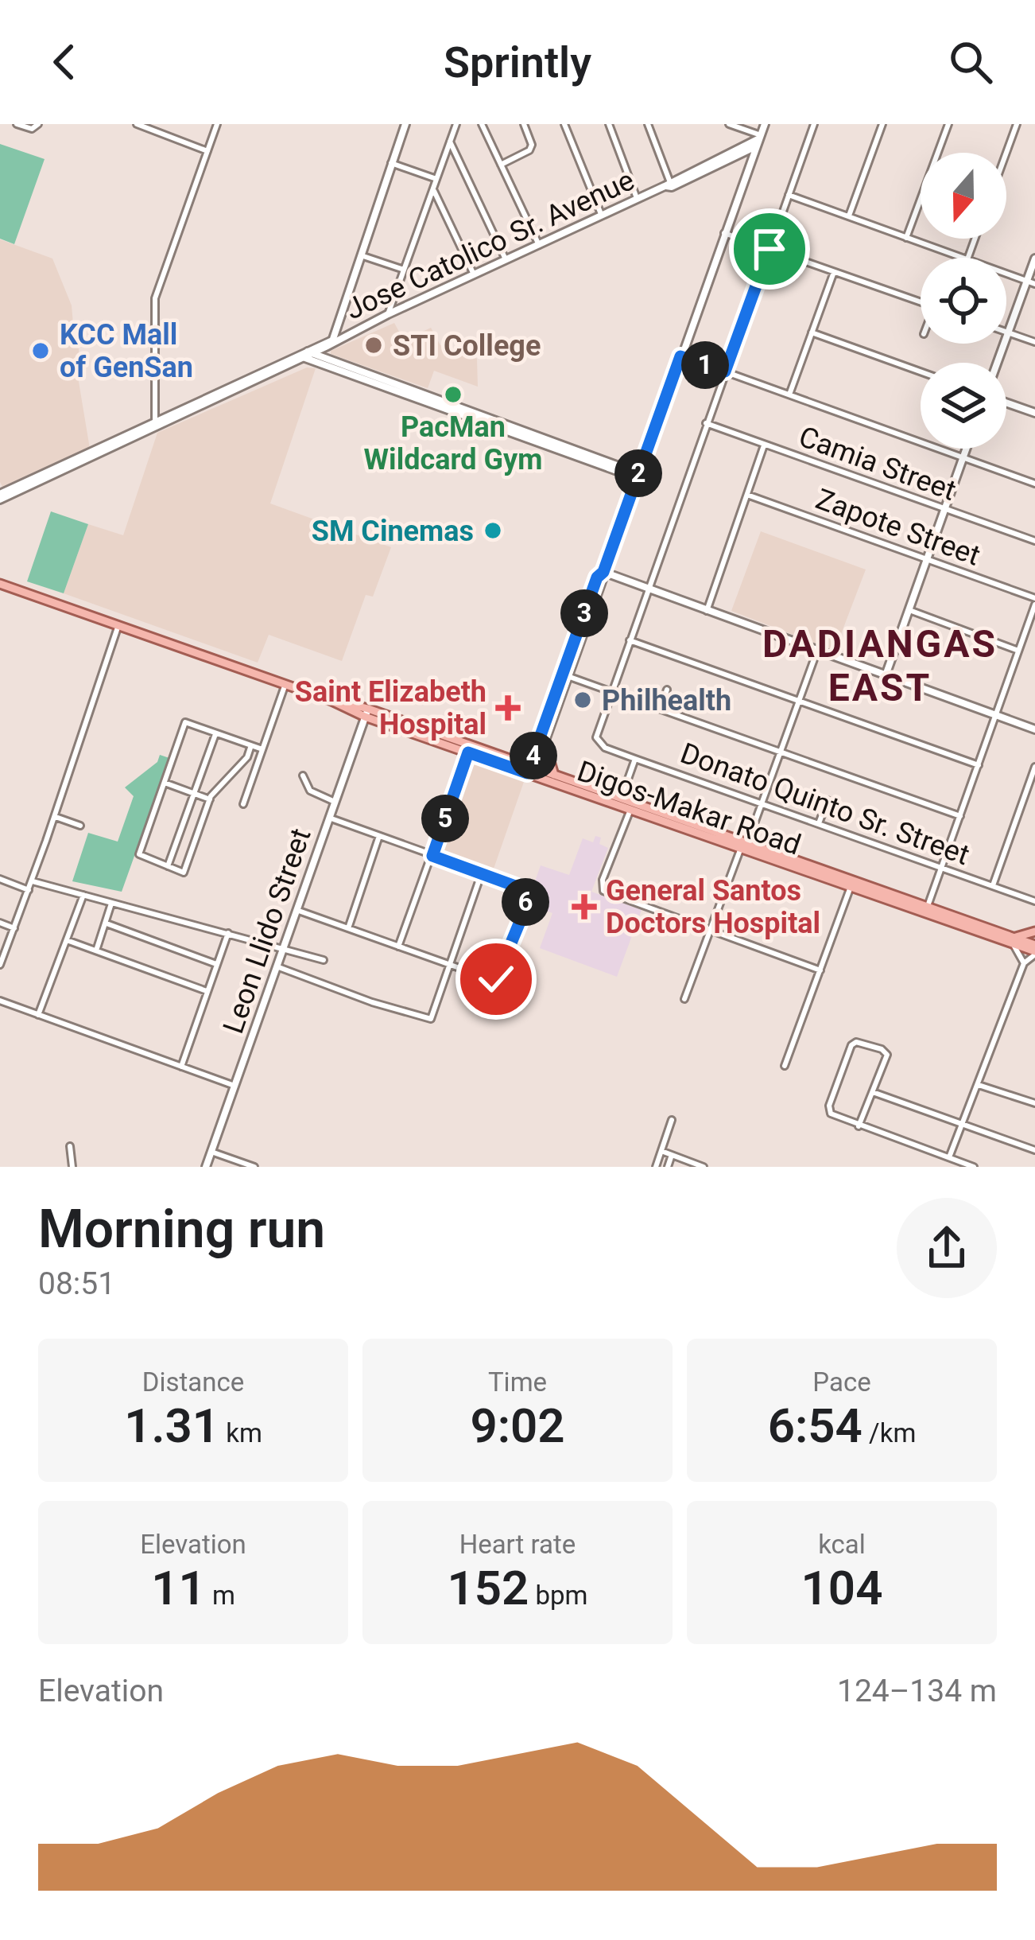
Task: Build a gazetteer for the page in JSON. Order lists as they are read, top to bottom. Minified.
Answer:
{"streets":{"main road":["Jose Catolico Sr. Avenue","Digos-Makar Road","Leon Llido Street"],"street":["Camia Street","Zapote Street","Donato Quinto Sr. Street"]},"crossings":[["Digos-Makar Road","Leon Llido Street"]],"districts":["DADIANGAS EAST"],"places":{"other":["STI College","KCC Mall of GenSan","PacMan Wildcard Gym","SM Cinemas","Philhealth"],"health":["Saint Elizabeth Hospital","General Santos Doctors Hospital"]},"north":"bottom","page":{"header":"Sprintly","pins":["1","2","3","4","5","6"],"heading":["Morning run","08:51"],"stats":[["Distance","1.31 km"],["Time","9:02"],["Pace","6:54 /km"],["Elevation","11 m"],["Heart rate","152 bpm"],["kcal","104"]],"chart":["Elevation","124–134 m"]}}
